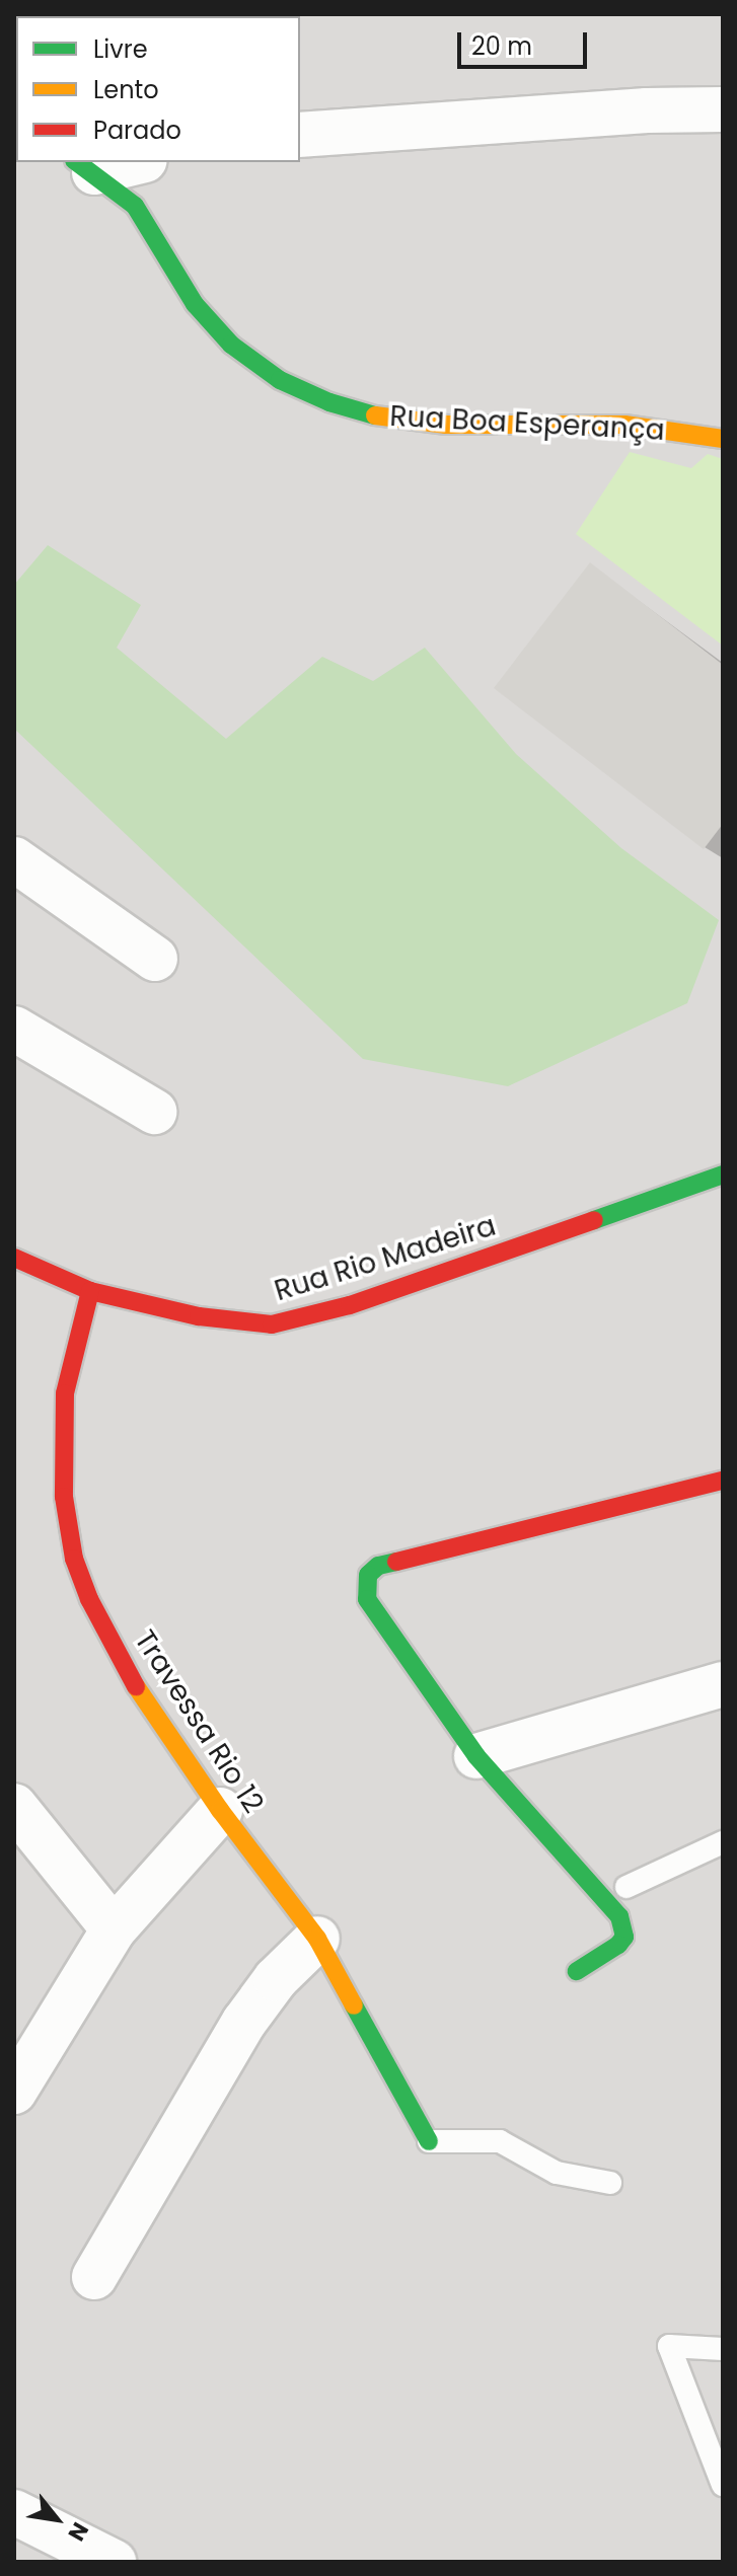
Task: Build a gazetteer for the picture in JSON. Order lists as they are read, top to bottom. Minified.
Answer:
{"streets":{"street":["Rua Boa Esperança","Rua Rio Madeira","Travessa Rio 12"]},"crossings":[["Rua Rio Madeira","Travessa Rio 12"]],"legend":["Livre","Lento","Parado"],"scale_bar":"20 m","north":"bottom right"}
